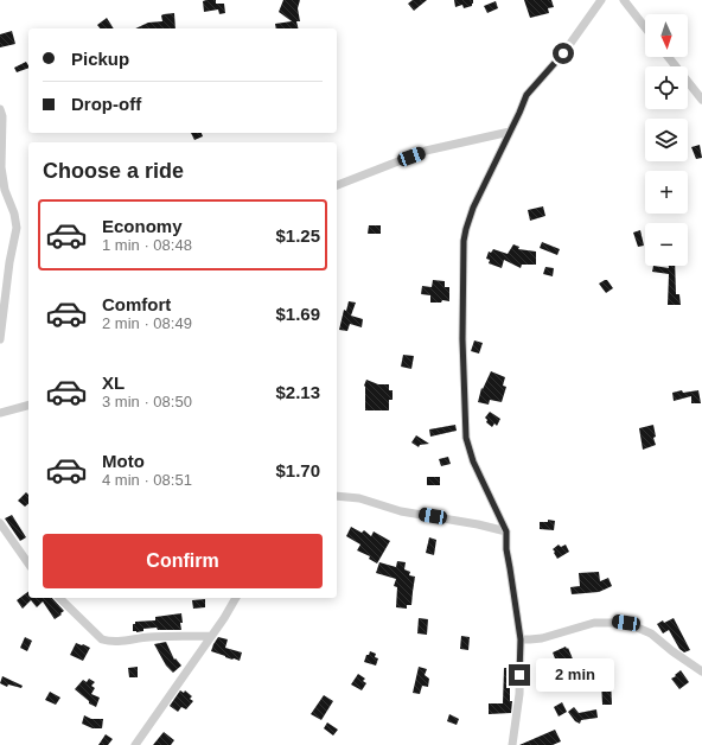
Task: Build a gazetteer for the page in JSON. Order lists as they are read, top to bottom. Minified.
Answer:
{"north":"bottom","page":{"map_buttons":["+","−"],"banner":["Pickup","Drop-off"],"heading":"Choose a ride","list":[{"name":"Economy","note":"1 min · 08:48","value":"$1.25"},{"name":"Comfort","note":"2 min · 08:49","value":"$1.69"},{"name":"XL","note":"3 min · 08:50","value":"$2.13"},{"name":"Moto","note":"4 min · 08:51","value":"$1.70"}],"buttons":"Confirm","bubble":"2 min"}}
